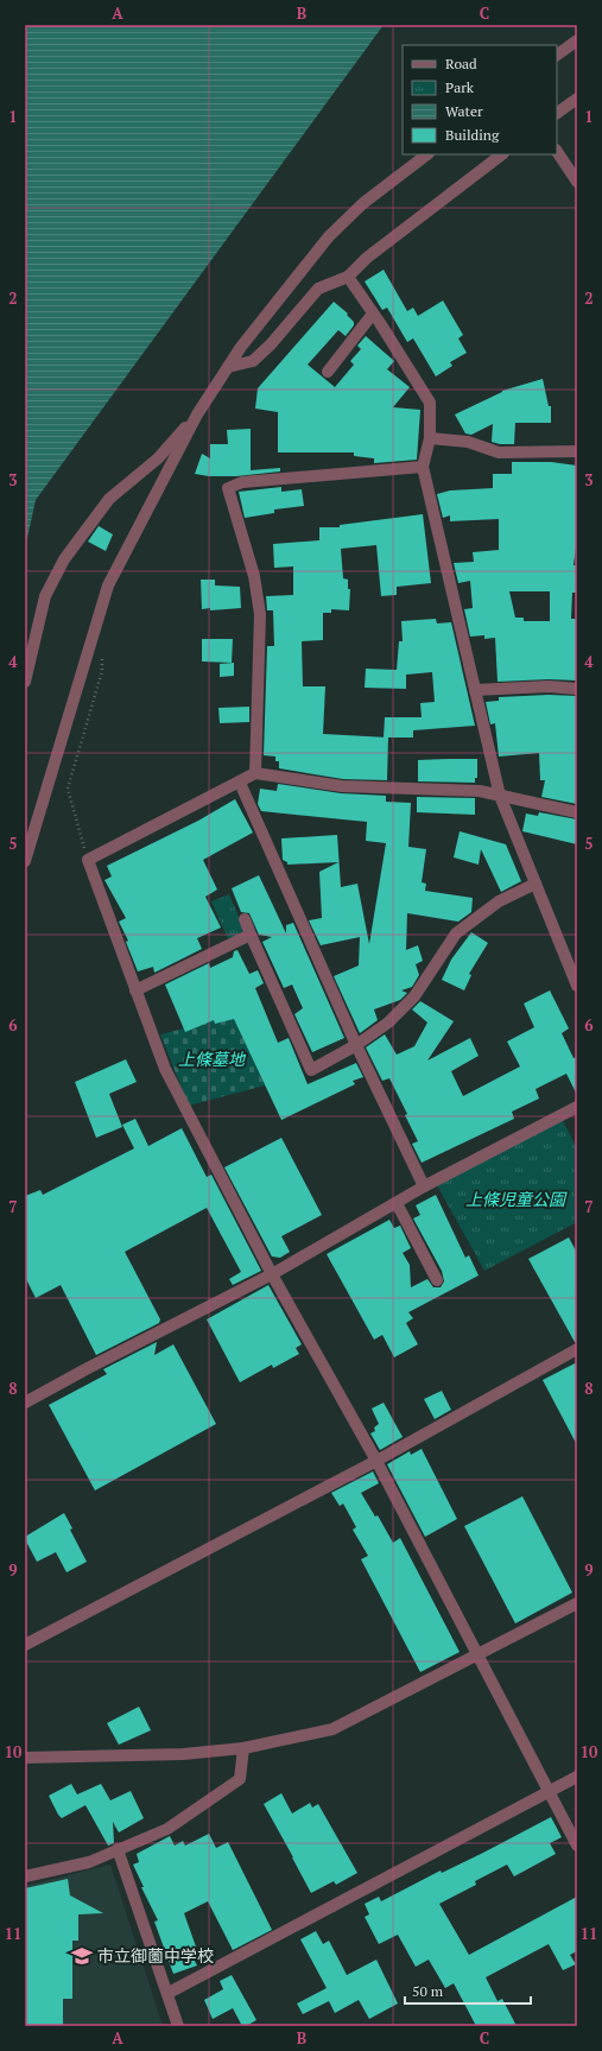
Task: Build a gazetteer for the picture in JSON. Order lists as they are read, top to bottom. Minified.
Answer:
{"parks":["上條墓地","上條児童公園"],"places":{"school or university":["市立御薗中学校"]},"legend":["Road","Park","Water","Building"],"scale_bar":"50 m","grid":{"columns":["A","B","C"],"rows":["1","2","3","4","5","6","7","8","9","10","11"]}}
